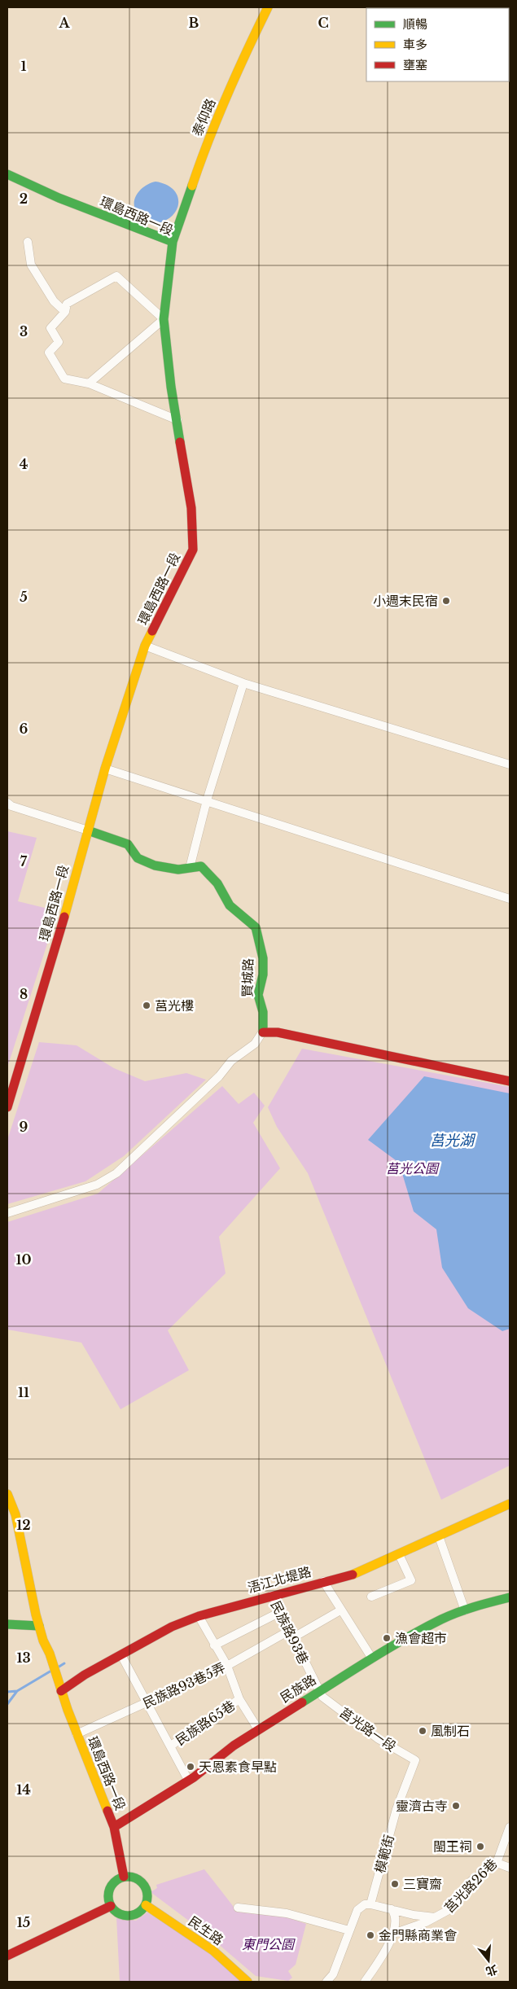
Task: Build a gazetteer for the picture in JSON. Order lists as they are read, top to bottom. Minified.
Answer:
{"streets":{"main road":["泰仰路","環島西路一段","賢城路","浯江北堤路","民族路","民生路"],"street":["民族路93巷","民族路93巷5弄","民族路65巷","莒光路一段","模範街","莒光路26巷"]},"crossings":[["泰仰路","環島西路一段"],["環島西路一段","賢城路"],["環島西路一段","浯江北堤路"],["環島西路一段","民族路93巷5弄"],["環島西路一段","民族路"],["環島西路一段","民生路"],["浯江北堤路","民族路93巷"],["浯江北堤路","民族路65巷"],["民族路93巷","民族路93巷5弄"],["民族路93巷","民族路"],["民族路93巷","莒光路一段"],["民族路93巷5弄","民族路65巷"],["民族路","民族路65巷"],["民族路","莒光路一段"],["莒光路一段","模範街"]],"water":["莒光湖"],"parks":["莒光公園","東門公園"],"places":["小週末民宿","莒光樓","漁會超市","風制石","天恩素食早點","靈濟古寺","閩王祠","三寶齋","金門縣商業會"],"legend":["順暢","車多","壅塞"],"north":"bottom","grid":{"columns":["A","B","C"],"rows":["1","2","3","4","5","6","7","8","9","10","11","12","13","14","15"]}}
